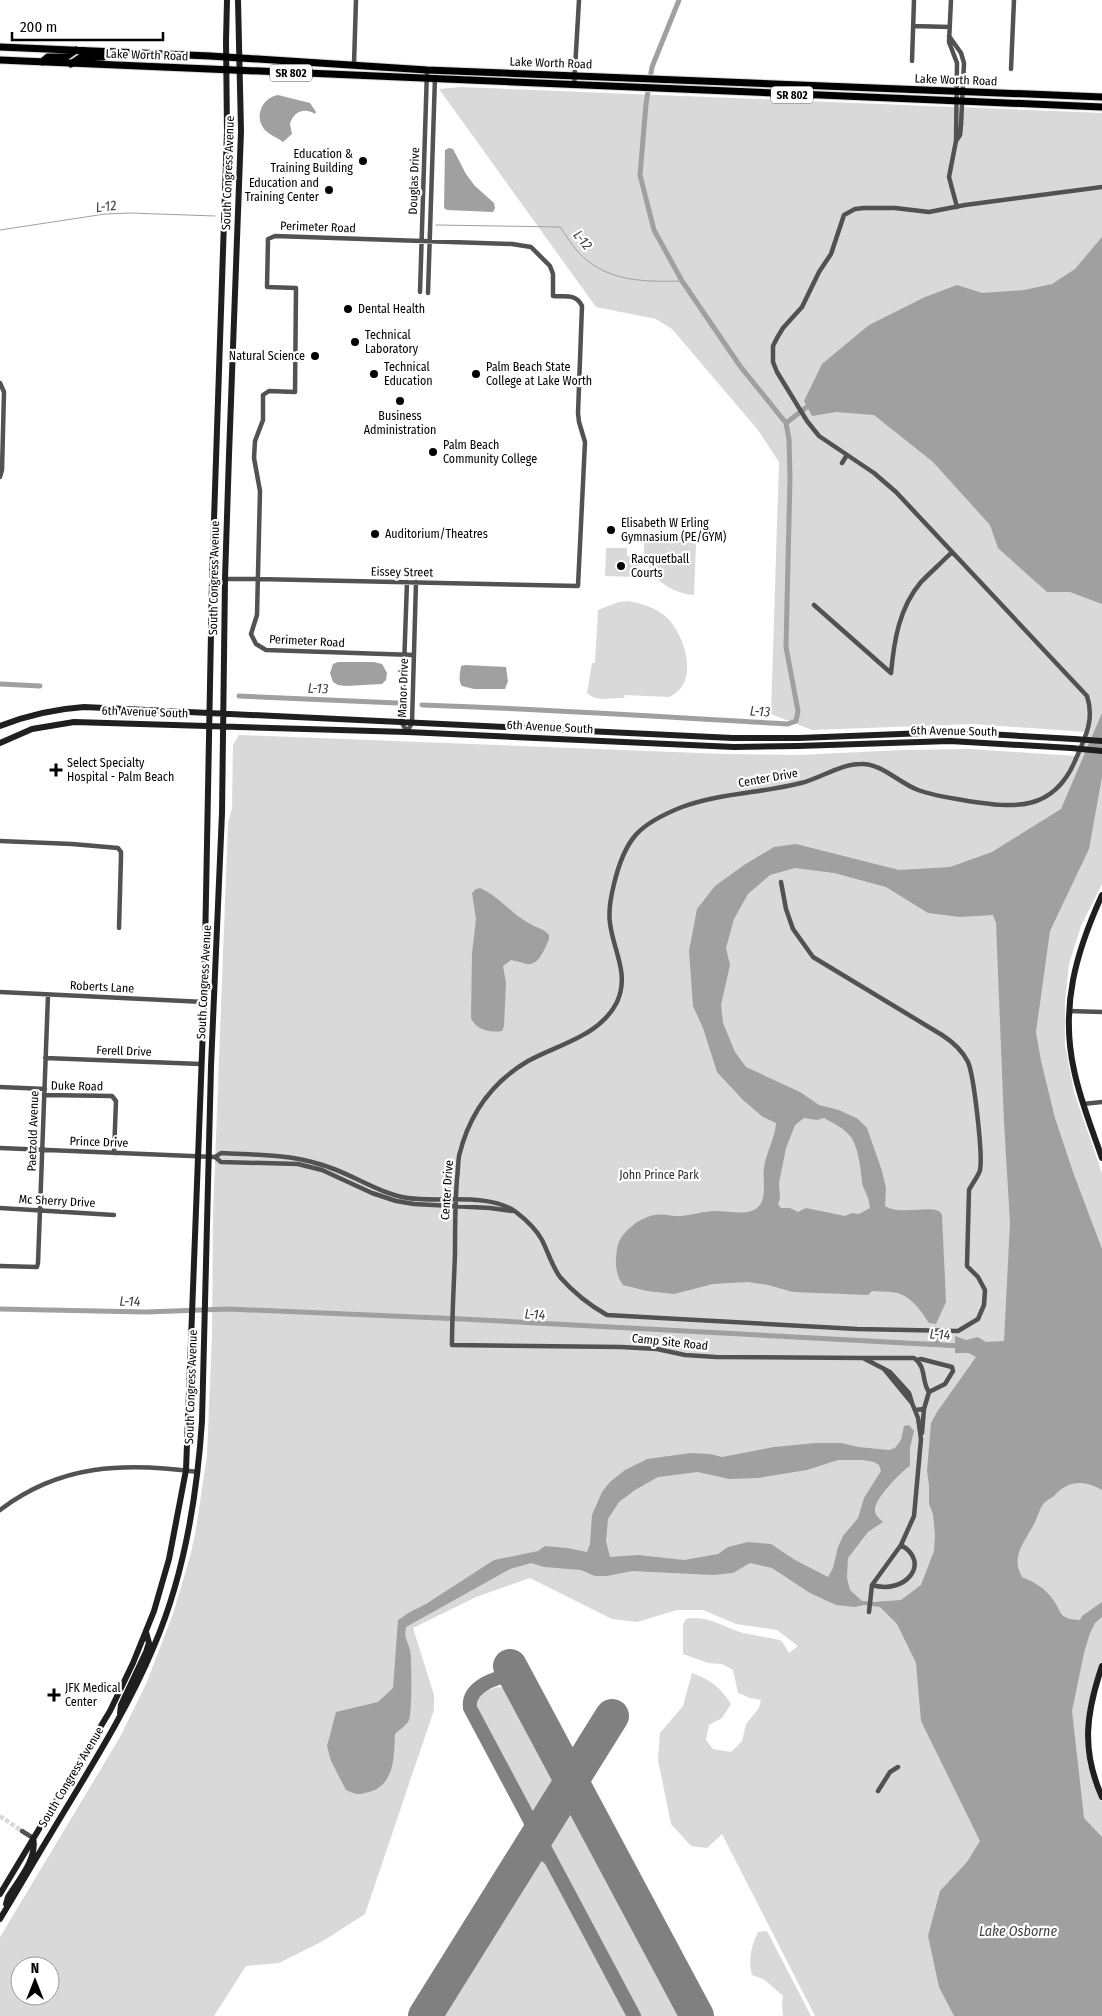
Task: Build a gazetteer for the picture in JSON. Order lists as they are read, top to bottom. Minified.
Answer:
{"streets":{"main road":["Lake Worth Road","SR 802","South Congress Avenue","6th Avenue South"],"street":["Douglas Drive","Perimeter Road","Eissey Street","Manor Drive","Center Drive","Roberts Lane","Ferell Drive","Duke Road","Paetzold Avenue","Prince Drive","Mc Sherry Drive","Camp Site Road"]},"crossings":[["Lake Worth Road","South Congress Avenue"],["Lake Worth Road","Douglas Drive"],["South Congress Avenue","Eissey Street"],["South Congress Avenue","6th Avenue South"],["South Congress Avenue","Roberts Lane"],["South Congress Avenue","Ferell Drive"],["South Congress Avenue","Prince Drive"],["Douglas Drive","Perimeter Road"],["Perimeter Road","Eissey Street"],["Perimeter Road","Manor Drive"],["Eissey Street","Manor Drive"],["Manor Drive","6th Avenue South"],["Center Drive","Camp Site Road"],["Roberts Lane","Paetzold Avenue"],["Ferell Drive","Paetzold Avenue"],["Duke Road","Paetzold Avenue"],["Duke Road","Prince Drive"],["Paetzold Avenue","Prince Drive"],["Paetzold Avenue","Mc Sherry Drive"]],"water":["L-12","L-13","L-14","Lake Osborne"],"parks":["John Prince Park"],"places":{"other":["Education & Training Building","Education and Training Center","Dental Health","Technical Laboratory","Natural Science","Technical Education","Palm Beach State College at Lake Worth","Business Administration","Palm Beach Community College","Elisabeth W Erling Gymnasium (PE/GYM)","Auditorium/Theatres","Racquetball Courts"],"health":["Select Specialty Hospital - Palm Beach","JFK Medical Center"]},"scale_bar":"200 m","north":"top"}
